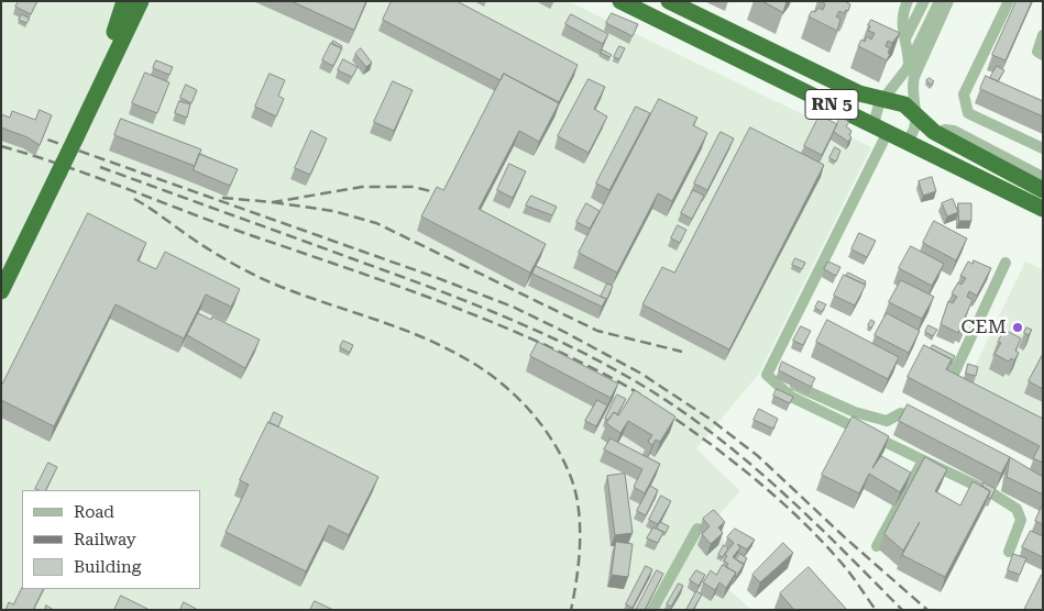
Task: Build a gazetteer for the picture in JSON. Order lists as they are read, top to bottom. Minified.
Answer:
{"streets":{"highway":["RN 5"]},"places":["CEM"],"legend":["Road","Railway","Building"]}
